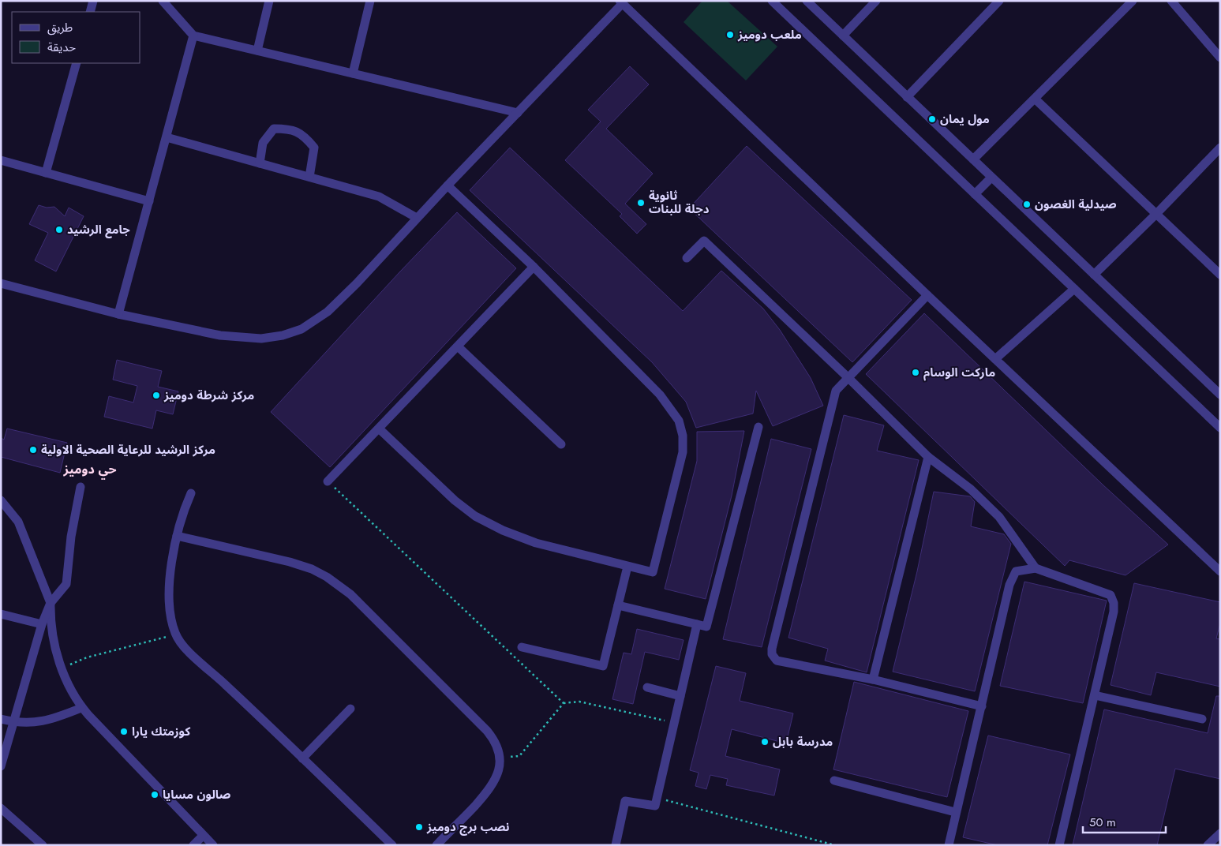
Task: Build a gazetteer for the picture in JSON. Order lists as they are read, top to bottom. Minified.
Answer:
{"districts":["حي دوميز"],"places":["ملعب دوميز","مول يمان","ثانوية دجلة للبنات","صيدلية الغصون","جامع الرشيد","ماركت الوسام","مركز شرطة دوميز","مركز الرشيد للرعاية الصحية الاولية","كوزمتك يارا","مدرسة بابل","صالون مسايا","نصب برج دوميز"],"legend":["طريق","حديقة"],"scale_bar":"50 m"}
